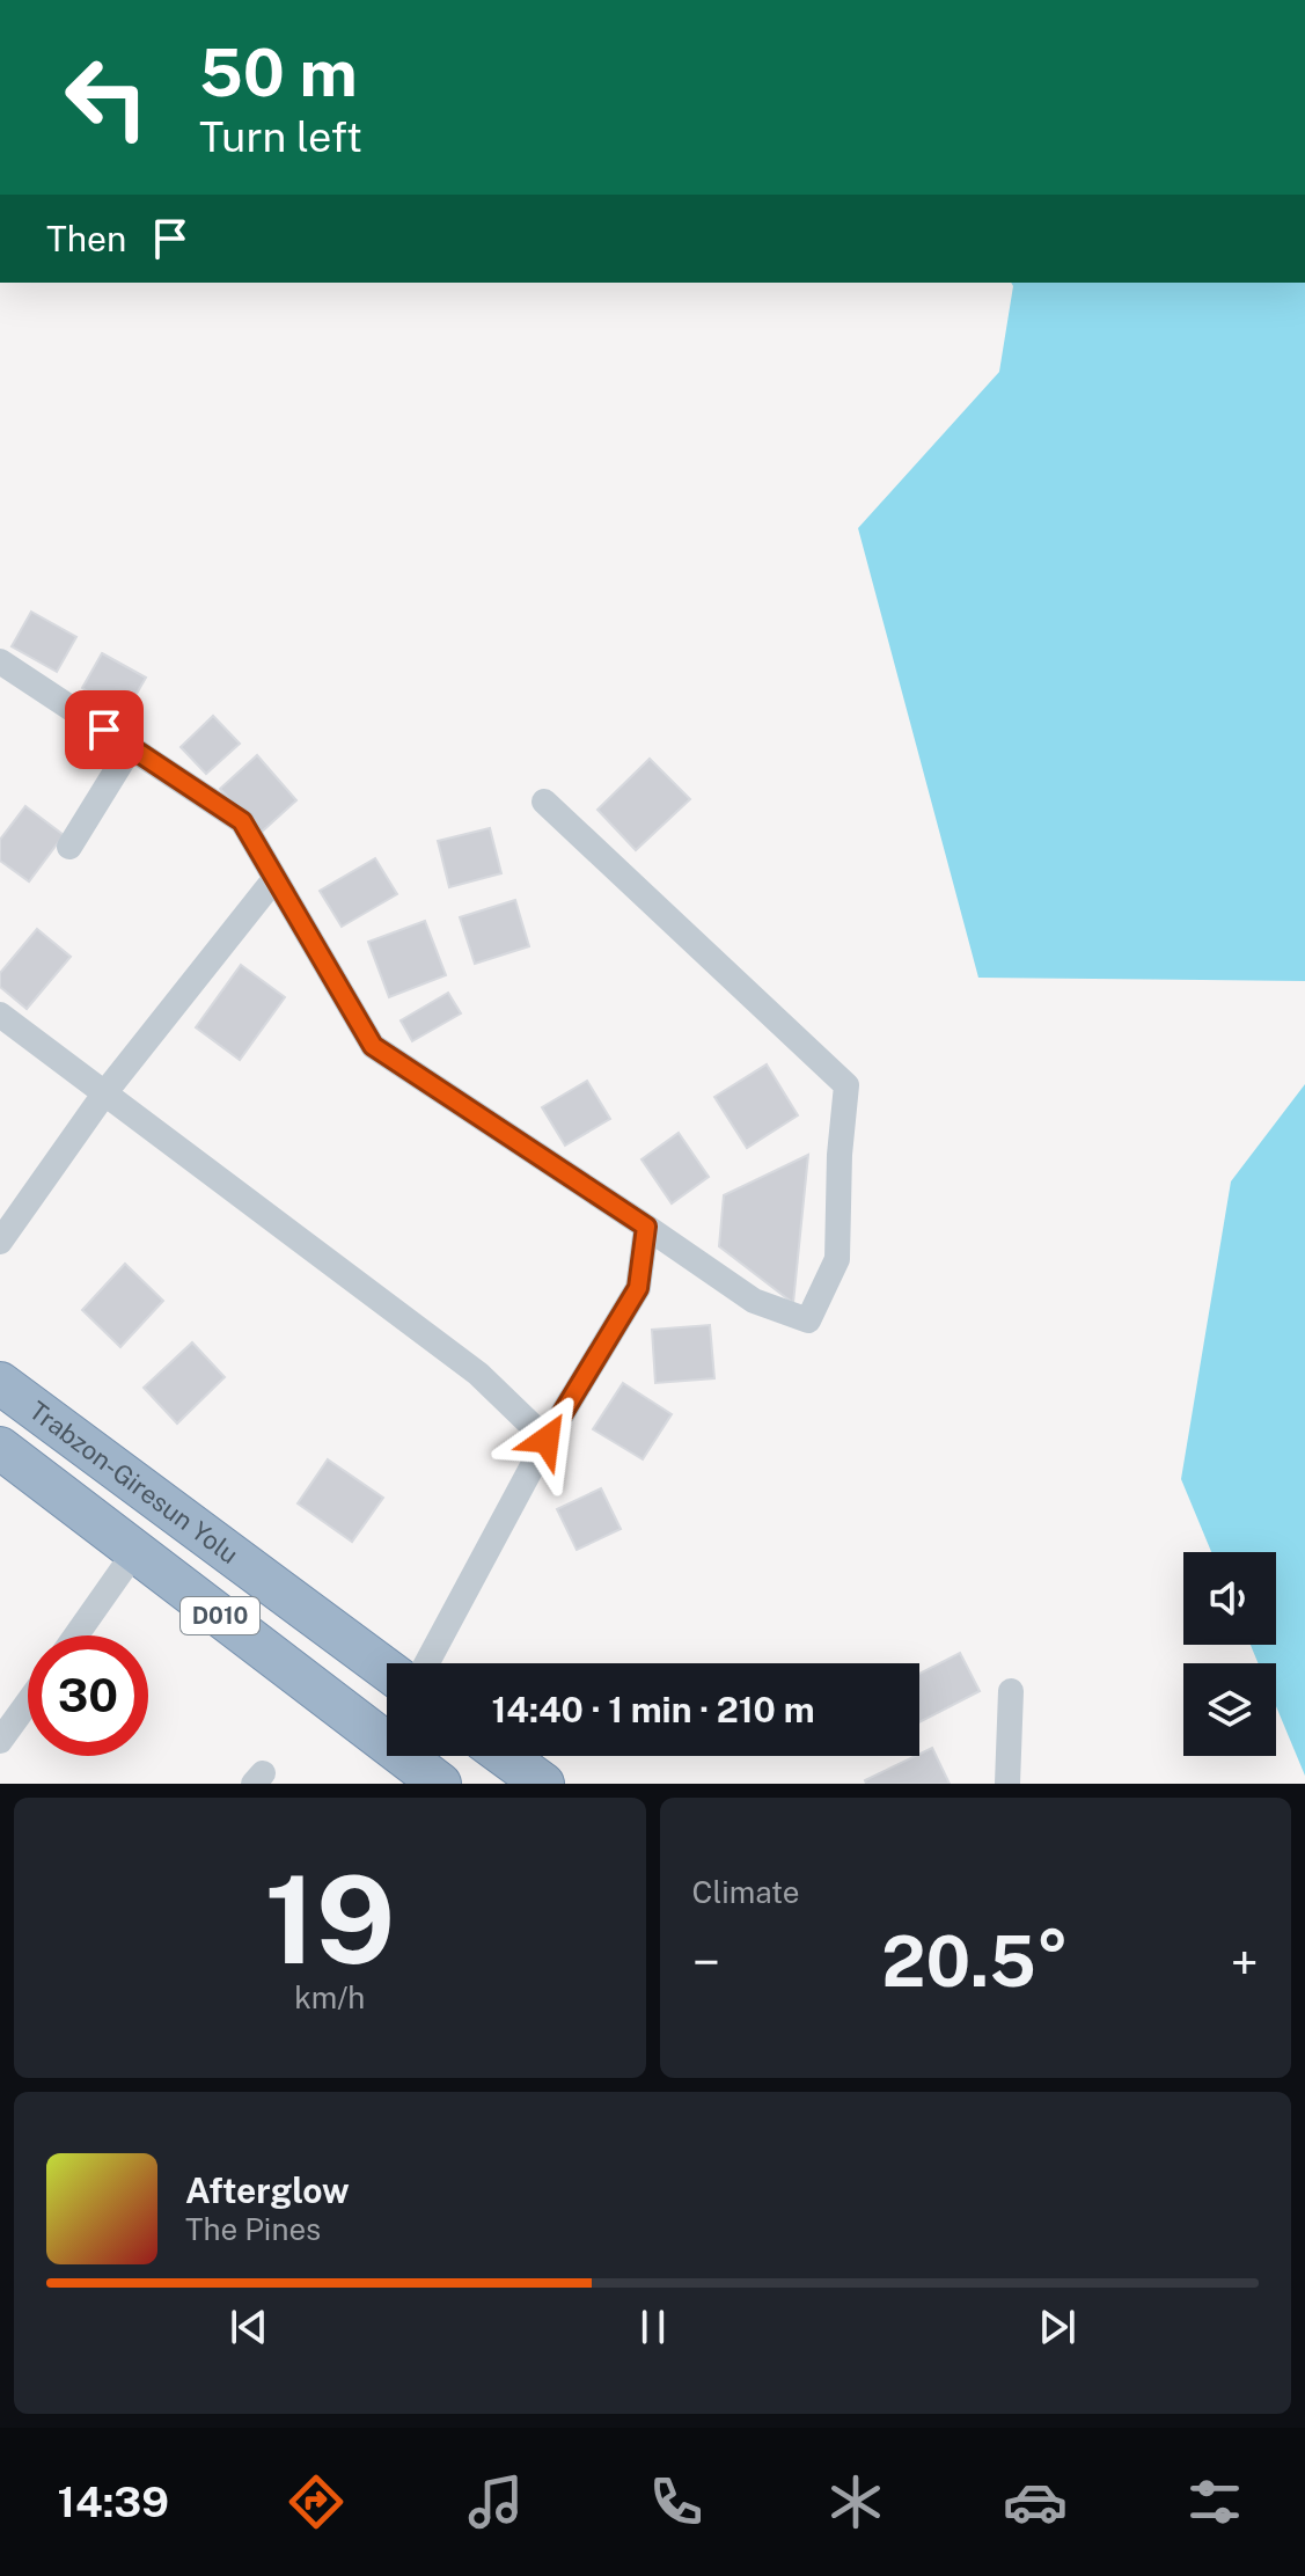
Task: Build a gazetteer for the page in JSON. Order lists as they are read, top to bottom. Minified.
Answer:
{"streets":{"highway":["Trabzon-Giresun Yolu","D010"]},"page":{"turn":["50 m","Turn left"],"then":"Then","limit":"30","trip":"14:40 · 1 min · 210 m","tile":[["19","km/h"],"Climate"],"heat":["−","20.5°","+"],"song":["Afterglow","The Pines"],"tabs":"14:39"}}
